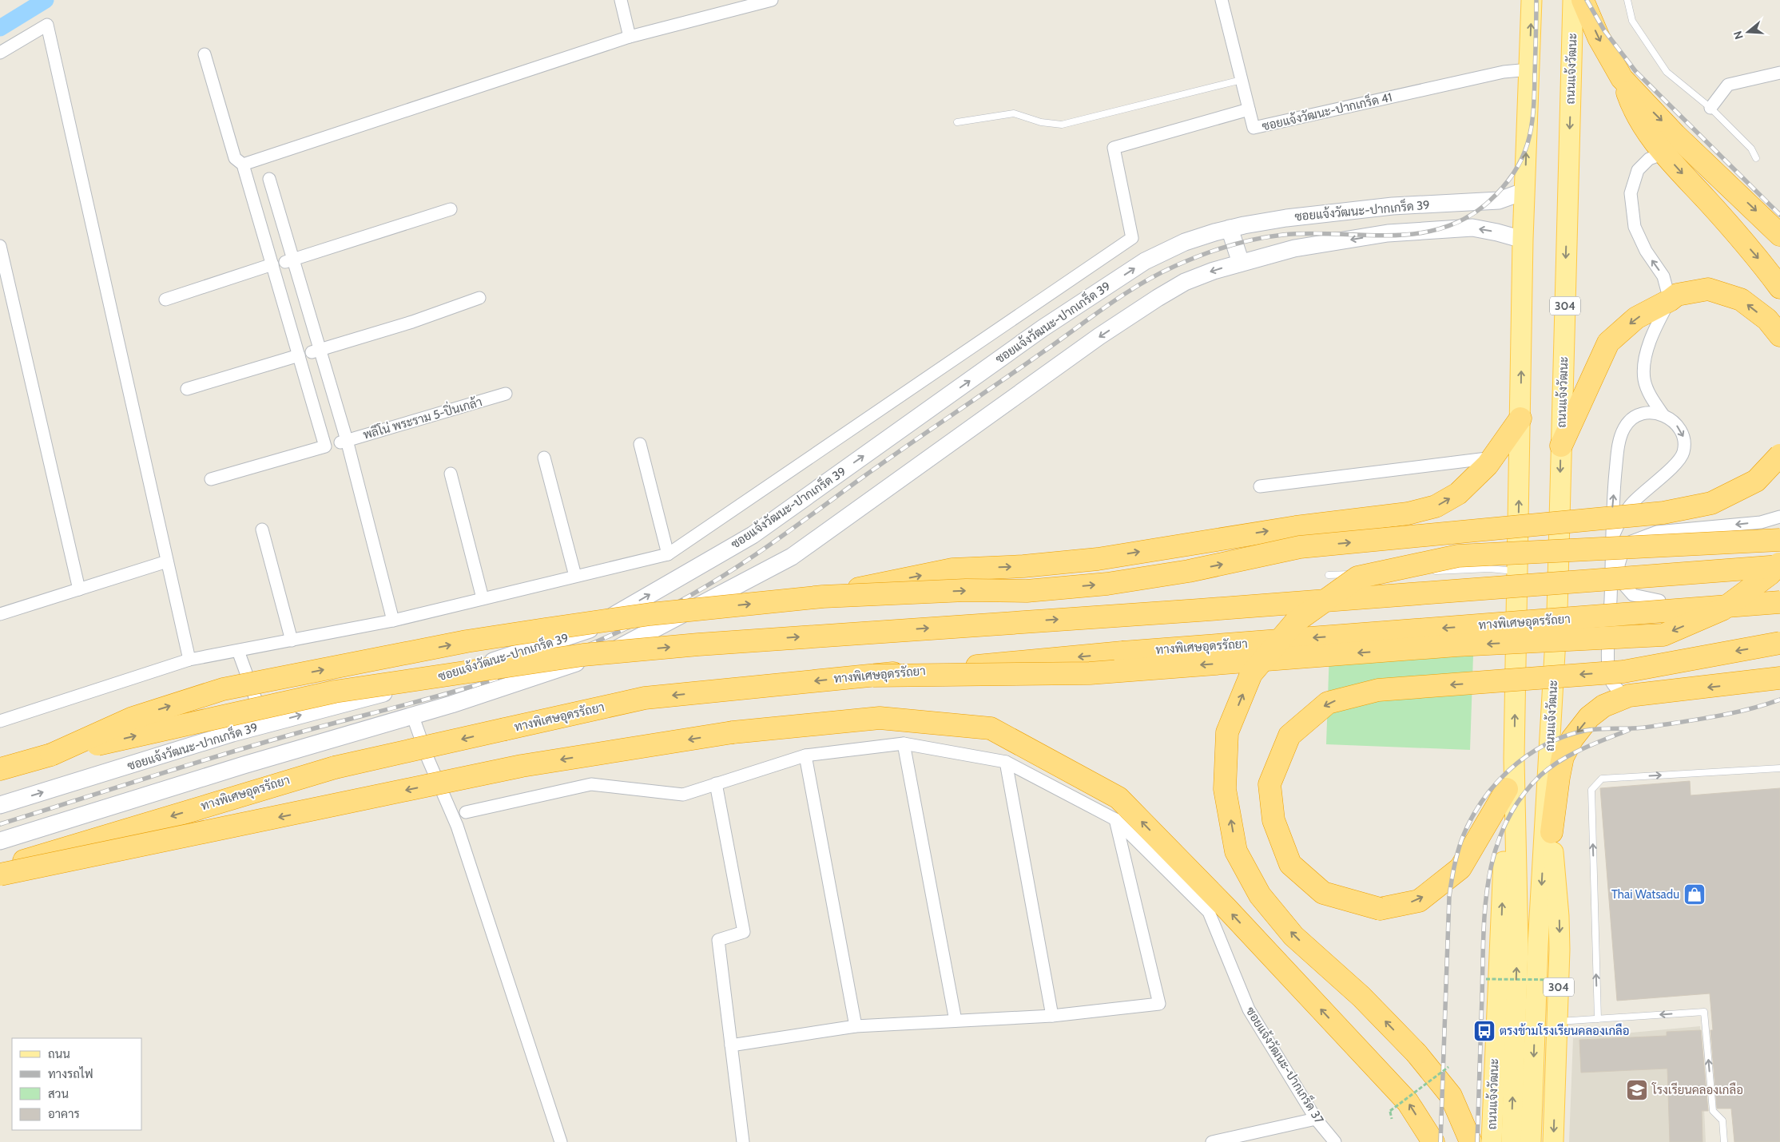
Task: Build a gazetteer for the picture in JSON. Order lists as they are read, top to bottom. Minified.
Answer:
{"streets":{"highway":["ทางพิเศษอุดรรัถยา"],"main road":["ถนนแจ้งวัฒนะ","ซอยแจ้งวัฒนะ-ปากเกร็ด 39","304"],"street":["ซอยแจ้งวัฒนะ-ปากเกร็ด 41","พลีโน่ พระราม 5-ปิ่นเกล้า","ซอยแจ้งวัฒนะ-ปากเกร็ด 37"]},"crossings":[["ถนนแจ้งวัฒนะ","ซอยแจ้งวัฒนะ-ปากเกร็ด 41"],["ถนนแจ้งวัฒนะ","ซอยแจ้งวัฒนะ-ปากเกร็ด 39"]],"places":{"shop":["Thai Watsadu"],"bus stop":["ตรงข้ามโรงเรียนคลองเกลือ"],"school or university":["โรงเรียนคลองเกลือ"]},"legend":["ถนน","ทางรถไฟ","สวน","อาคาร"],"north":"left"}
